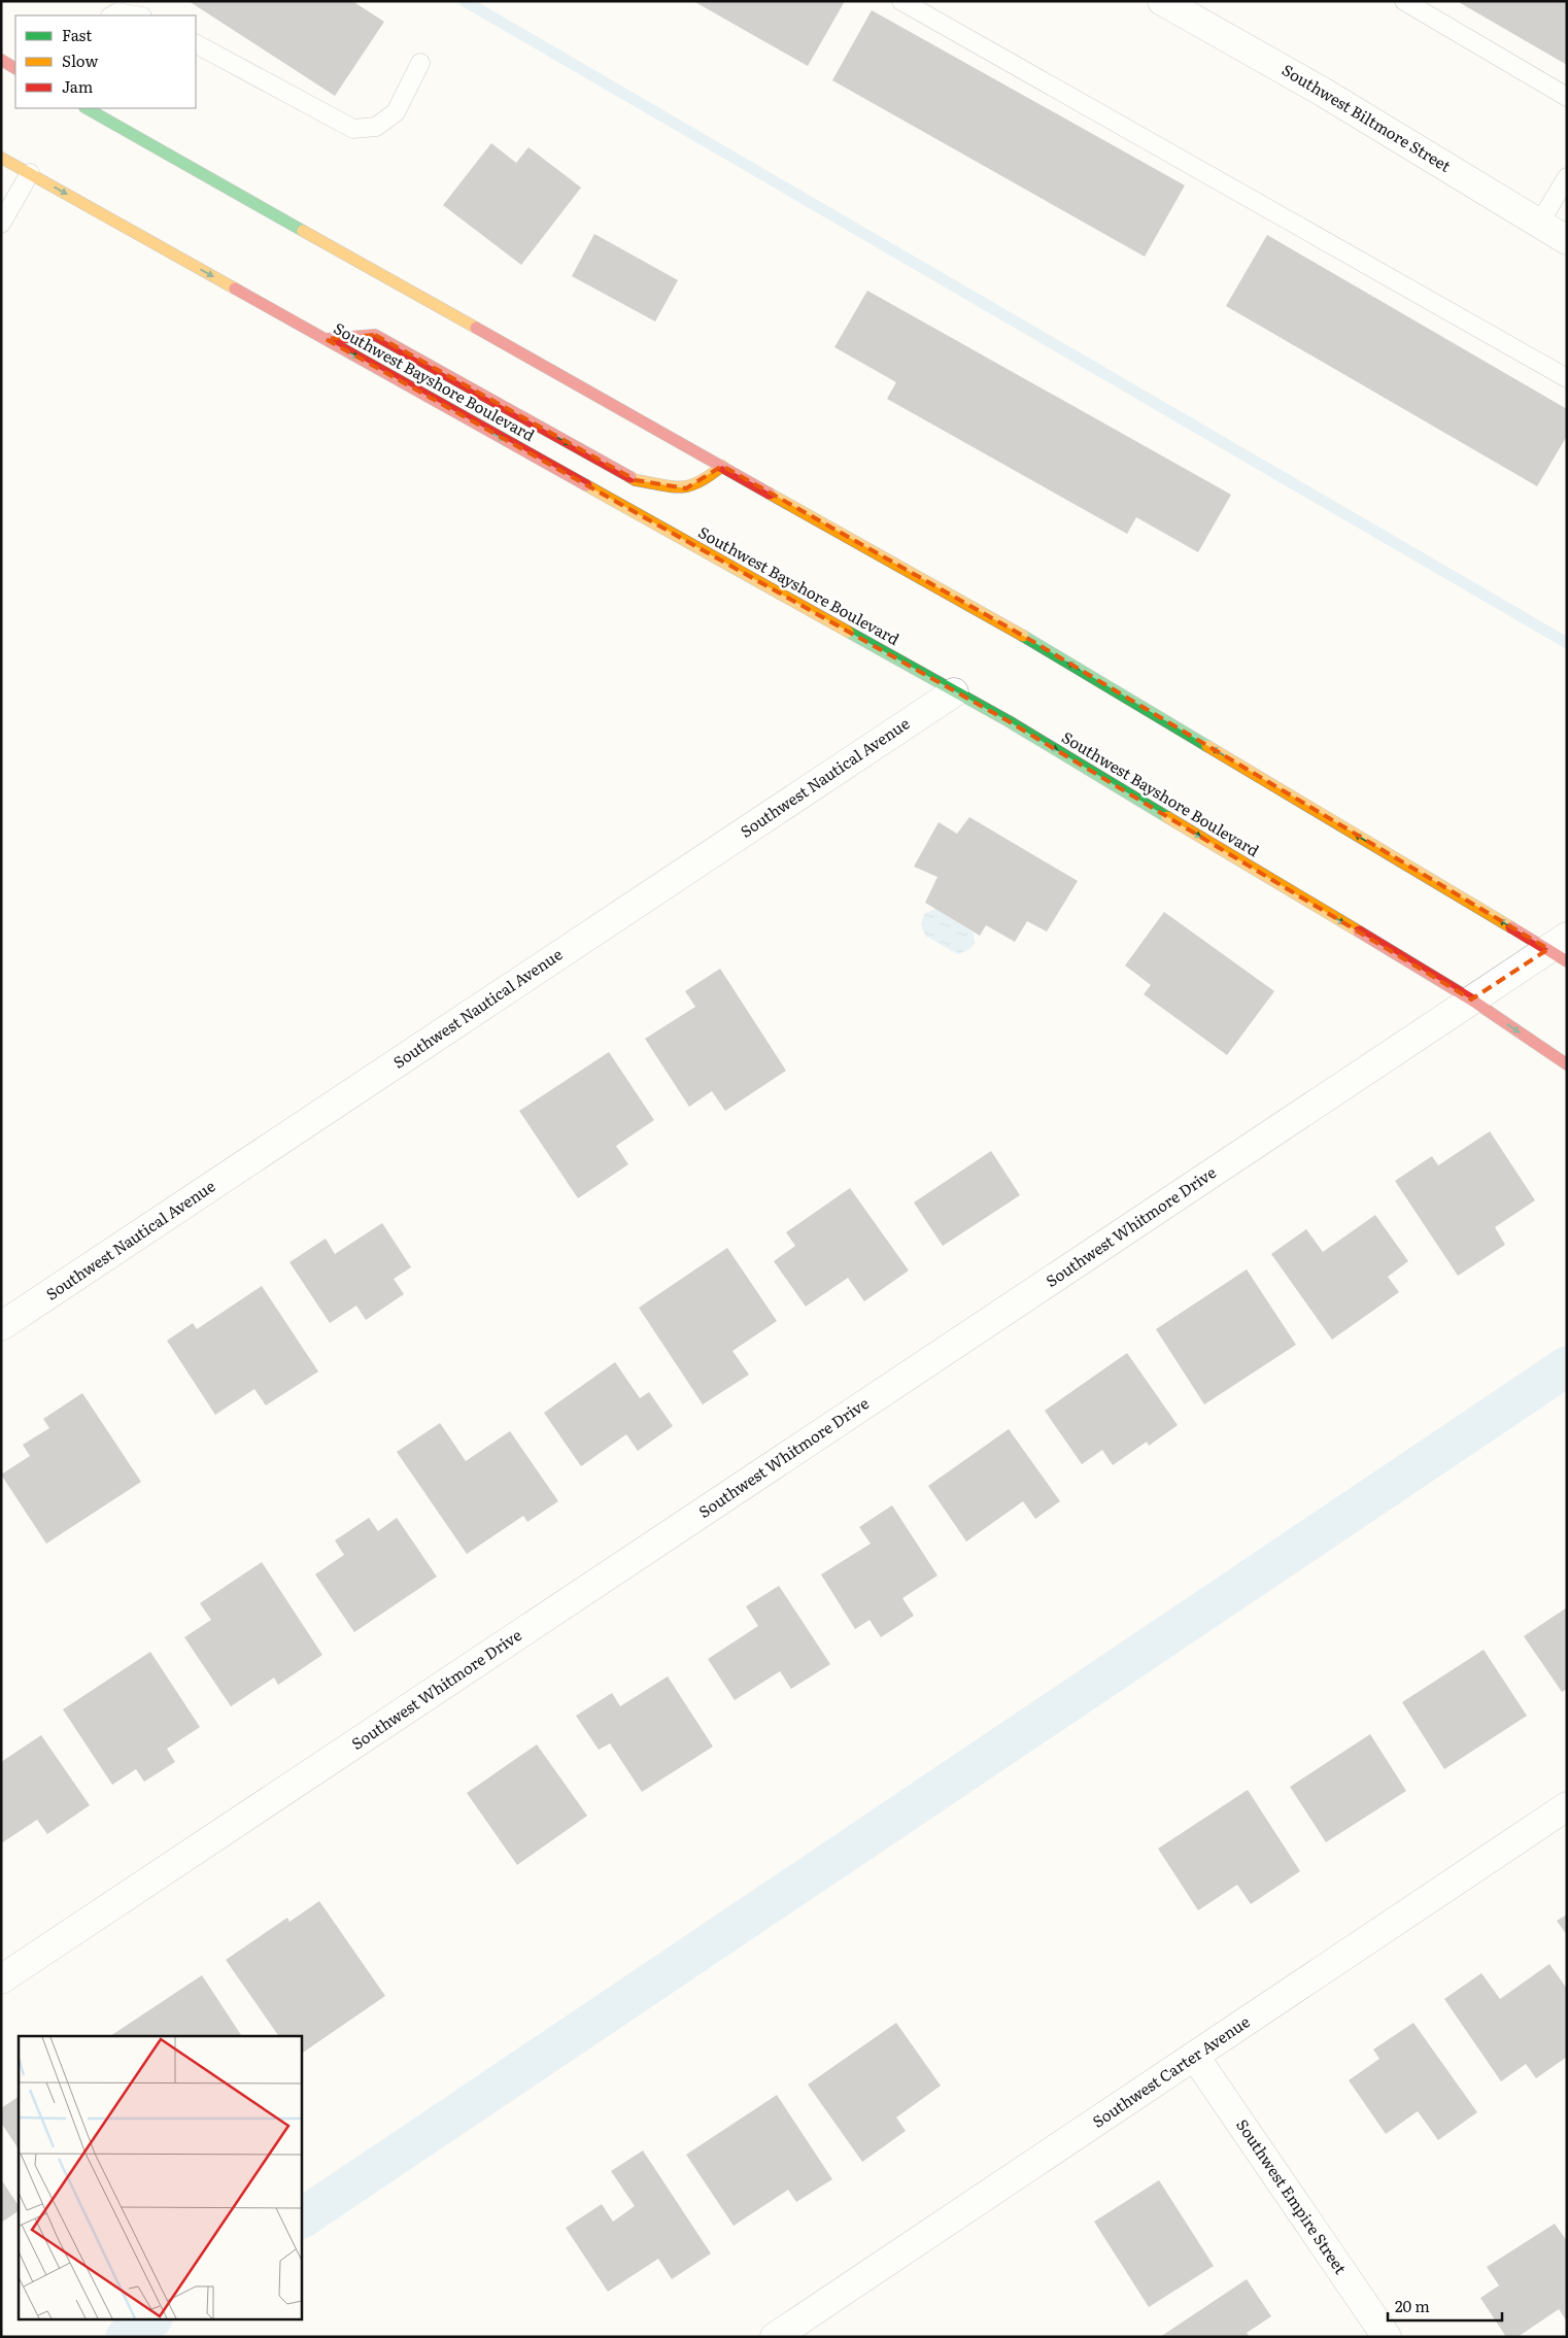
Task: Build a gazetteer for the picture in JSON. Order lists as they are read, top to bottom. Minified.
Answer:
{"streets":{"main road":["Southwest Bayshore Boulevard"],"street":["Southwest Biltmore Street","Southwest Nautical Avenue","Southwest Whitmore Drive","Southwest Carter Avenue","Southwest Empire Street"]},"crossings":[["Southwest Bayshore Boulevard","Southwest Nautical Avenue"],["Southwest Bayshore Boulevard","Southwest Whitmore Drive"],["Southwest Carter Avenue","Southwest Empire Street"]],"legend":["Fast","Slow","Jam"],"scale_bar":"20 m"}
